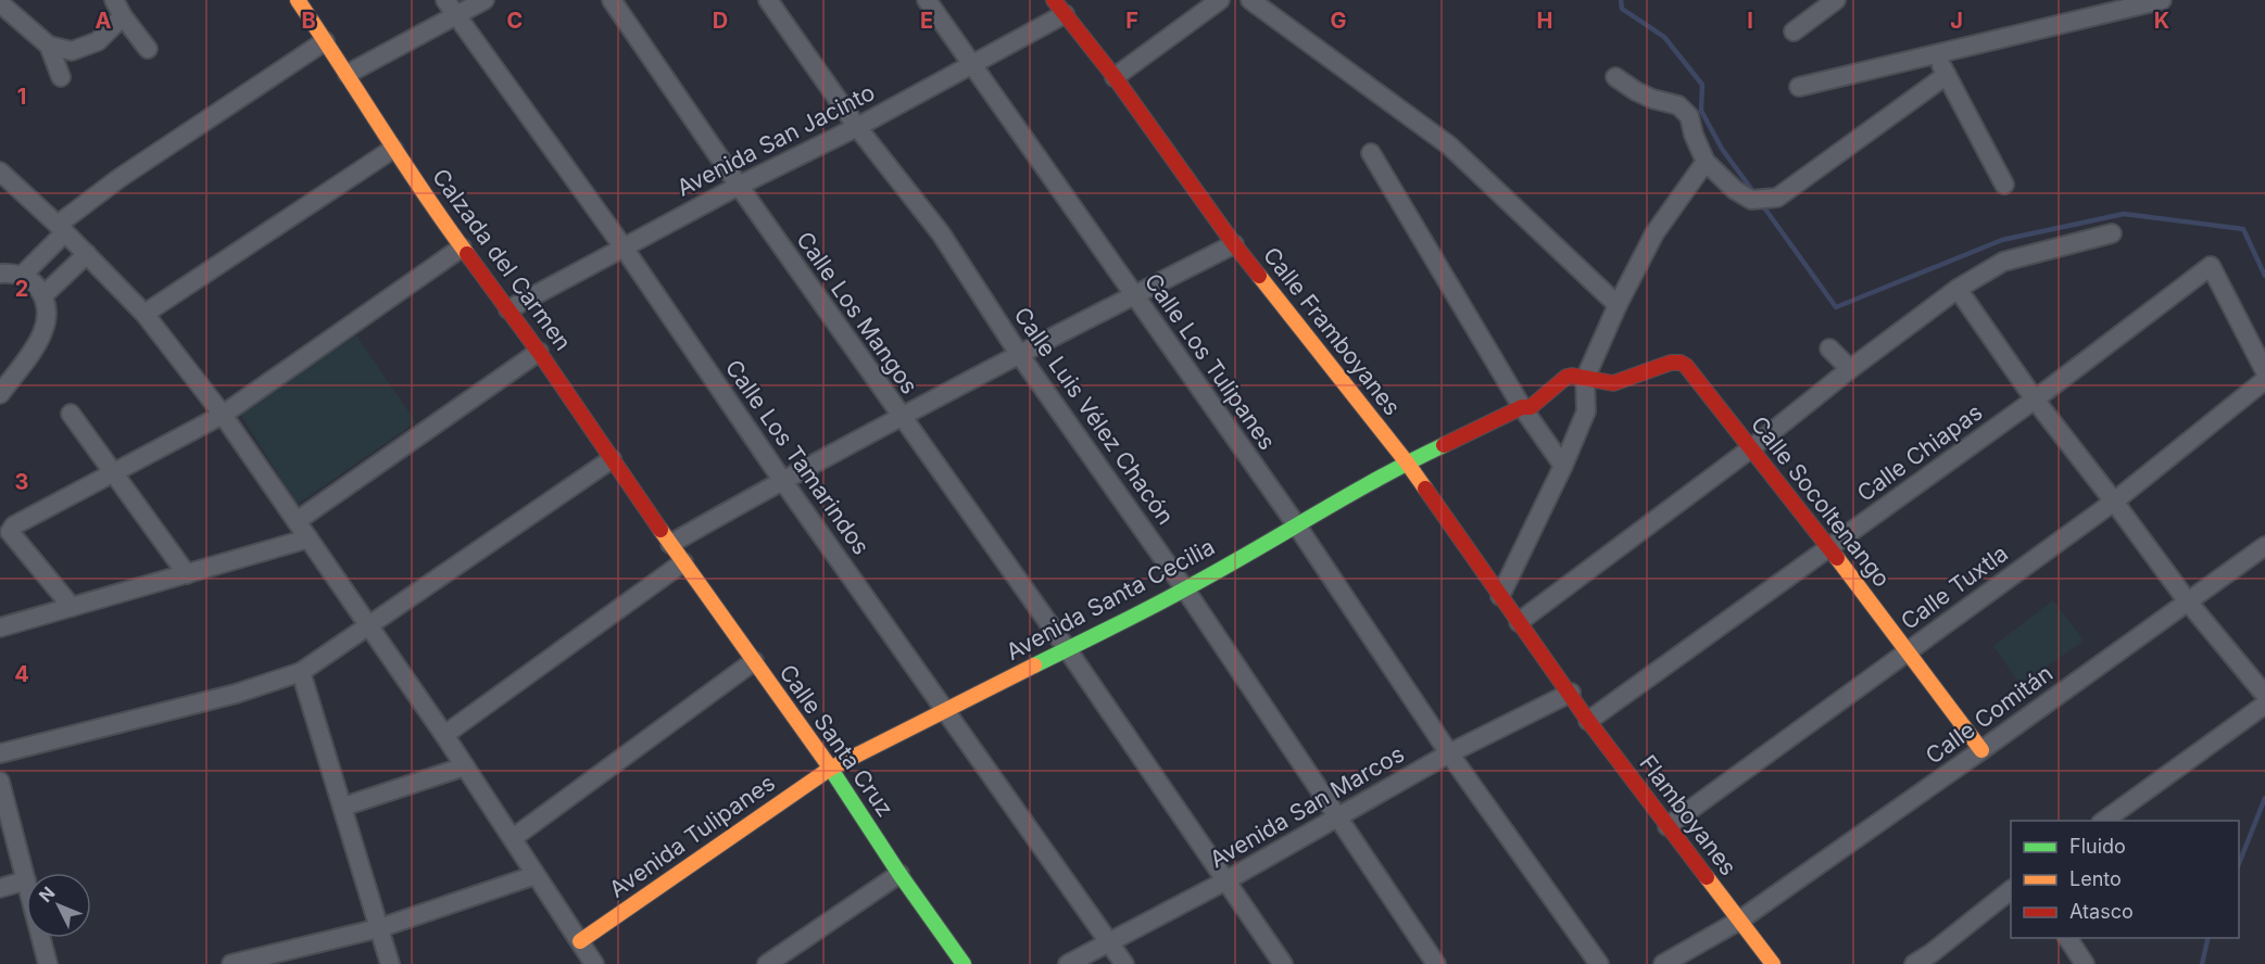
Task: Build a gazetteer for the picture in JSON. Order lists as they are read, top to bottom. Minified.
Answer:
{"streets":{"street":["Avenida San Jacinto","Calzada del Carmen","Calle Los Mangos","Calle Framboyanes","Calle Los Tulipanes","Calle Luis Vélez Chacón","Calle Chiapas","Calle Los Tamarindos","Calle Socoltenango","Calle Tuxtla","Avenida Santa Cecilia","Calle Comitán","Calle Santa Cruz","Avenida San Marcos","Flamboyanes","Avenida Tulipanes"]},"crossings":[["Avenida San Jacinto","Calzada del Carmen"],["Avenida San Jacinto","Calle Los Mangos"],["Avenida San Jacinto","Calle Framboyanes"],["Avenida San Jacinto","Calle Los Tulipanes"],["Avenida San Jacinto","Calle Luis Vélez Chacón"],["Avenida San Jacinto","Calle Los Tamarindos"],["Calzada del Carmen","Calle Santa Cruz"],["Calle Los Mangos","Avenida Santa Cecilia"],["Calle Los Mangos","Avenida San Marcos"],["Calle Framboyanes","Avenida Santa Cecilia"],["Calle Framboyanes","Avenida San Marcos"],["Calle Framboyanes","Flamboyanes"],["Calle Los Tulipanes","Avenida Santa Cecilia"],["Calle Los Tulipanes","Avenida San Marcos"],["Calle Luis Vélez Chacón","Avenida Santa Cecilia"],["Calle Luis Vélez Chacón","Avenida San Marcos"],["Calle Chiapas","Calle Socoltenango"],["Calle Chiapas","Flamboyanes"],["Calle Los Tamarindos","Avenida Santa Cecilia"],["Calle Los Tamarindos","Avenida San Marcos"],["Calle Socoltenango","Calle Tuxtla"],["Calle Socoltenango","Avenida Santa Cecilia"],["Calle Socoltenango","Calle Comitán"],["Calle Tuxtla","Flamboyanes"],["Avenida Santa Cecilia","Calle Santa Cruz"],["Avenida Santa Cecilia","Avenida Tulipanes"],["Calle Comitán","Flamboyanes"],["Calle Santa Cruz","Avenida Tulipanes"],["Avenida San Marcos","Flamboyanes"]],"legend":["Fluido","Lento","Atasco"],"north":"top left","grid":{"columns":["A","B","C","D","E","F","G","H","I","J","K"],"rows":["1","2","3","4"]}}
